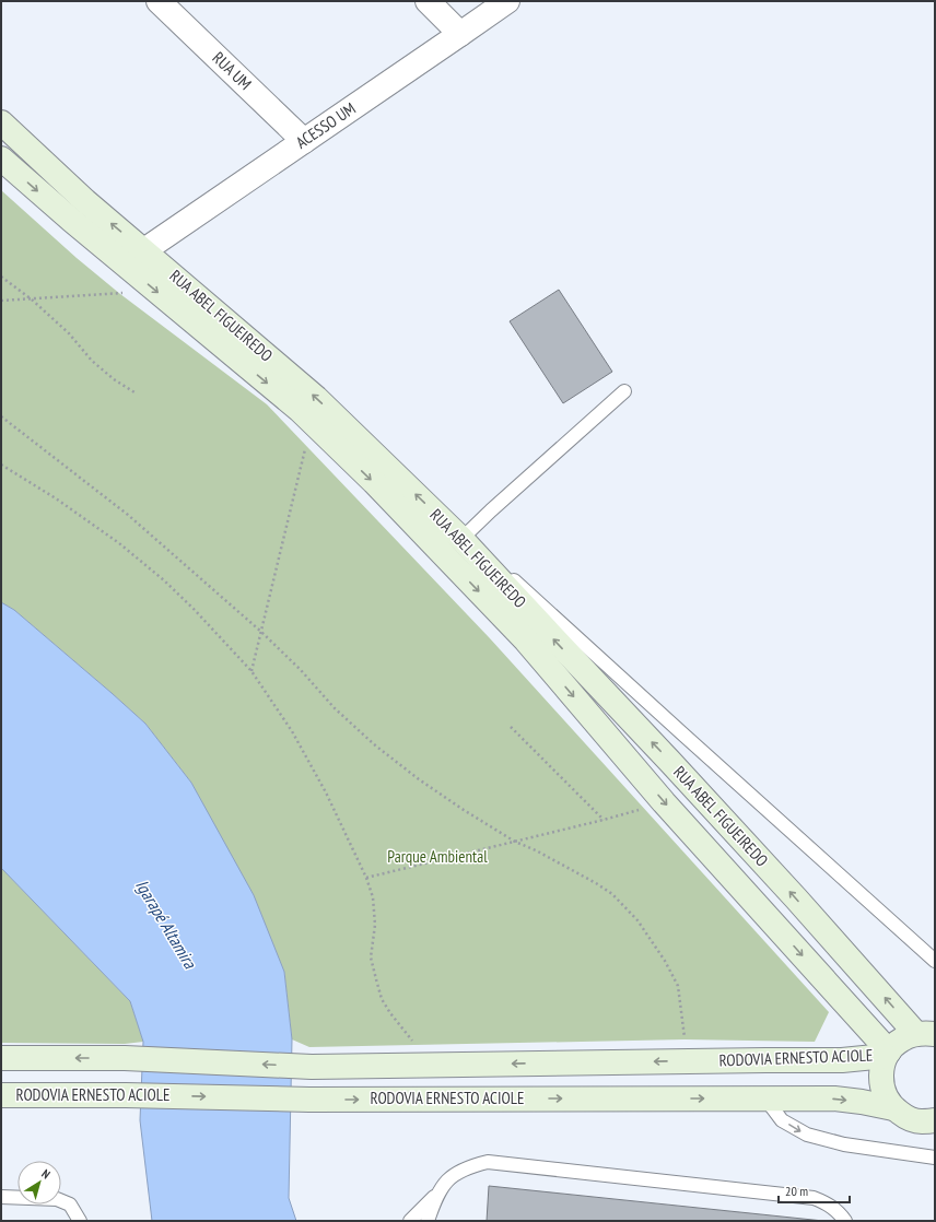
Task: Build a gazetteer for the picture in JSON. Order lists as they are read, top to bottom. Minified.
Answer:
{"streets":{"street":["RUA UM","ACESSO UM","RUA ABEL FIGUEIREDO","RODOVIA ERNESTO ACIOLE"]},"crossings":[["RUA UM","ACESSO UM"],["ACESSO UM","RUA ABEL FIGUEIREDO"],["RUA ABEL FIGUEIREDO","RODOVIA ERNESTO ACIOLE"]],"water":["Igarapé Altamira"],"parks":["Parque Ambiental"],"scale_bar":"20 m","north":"top right"}
